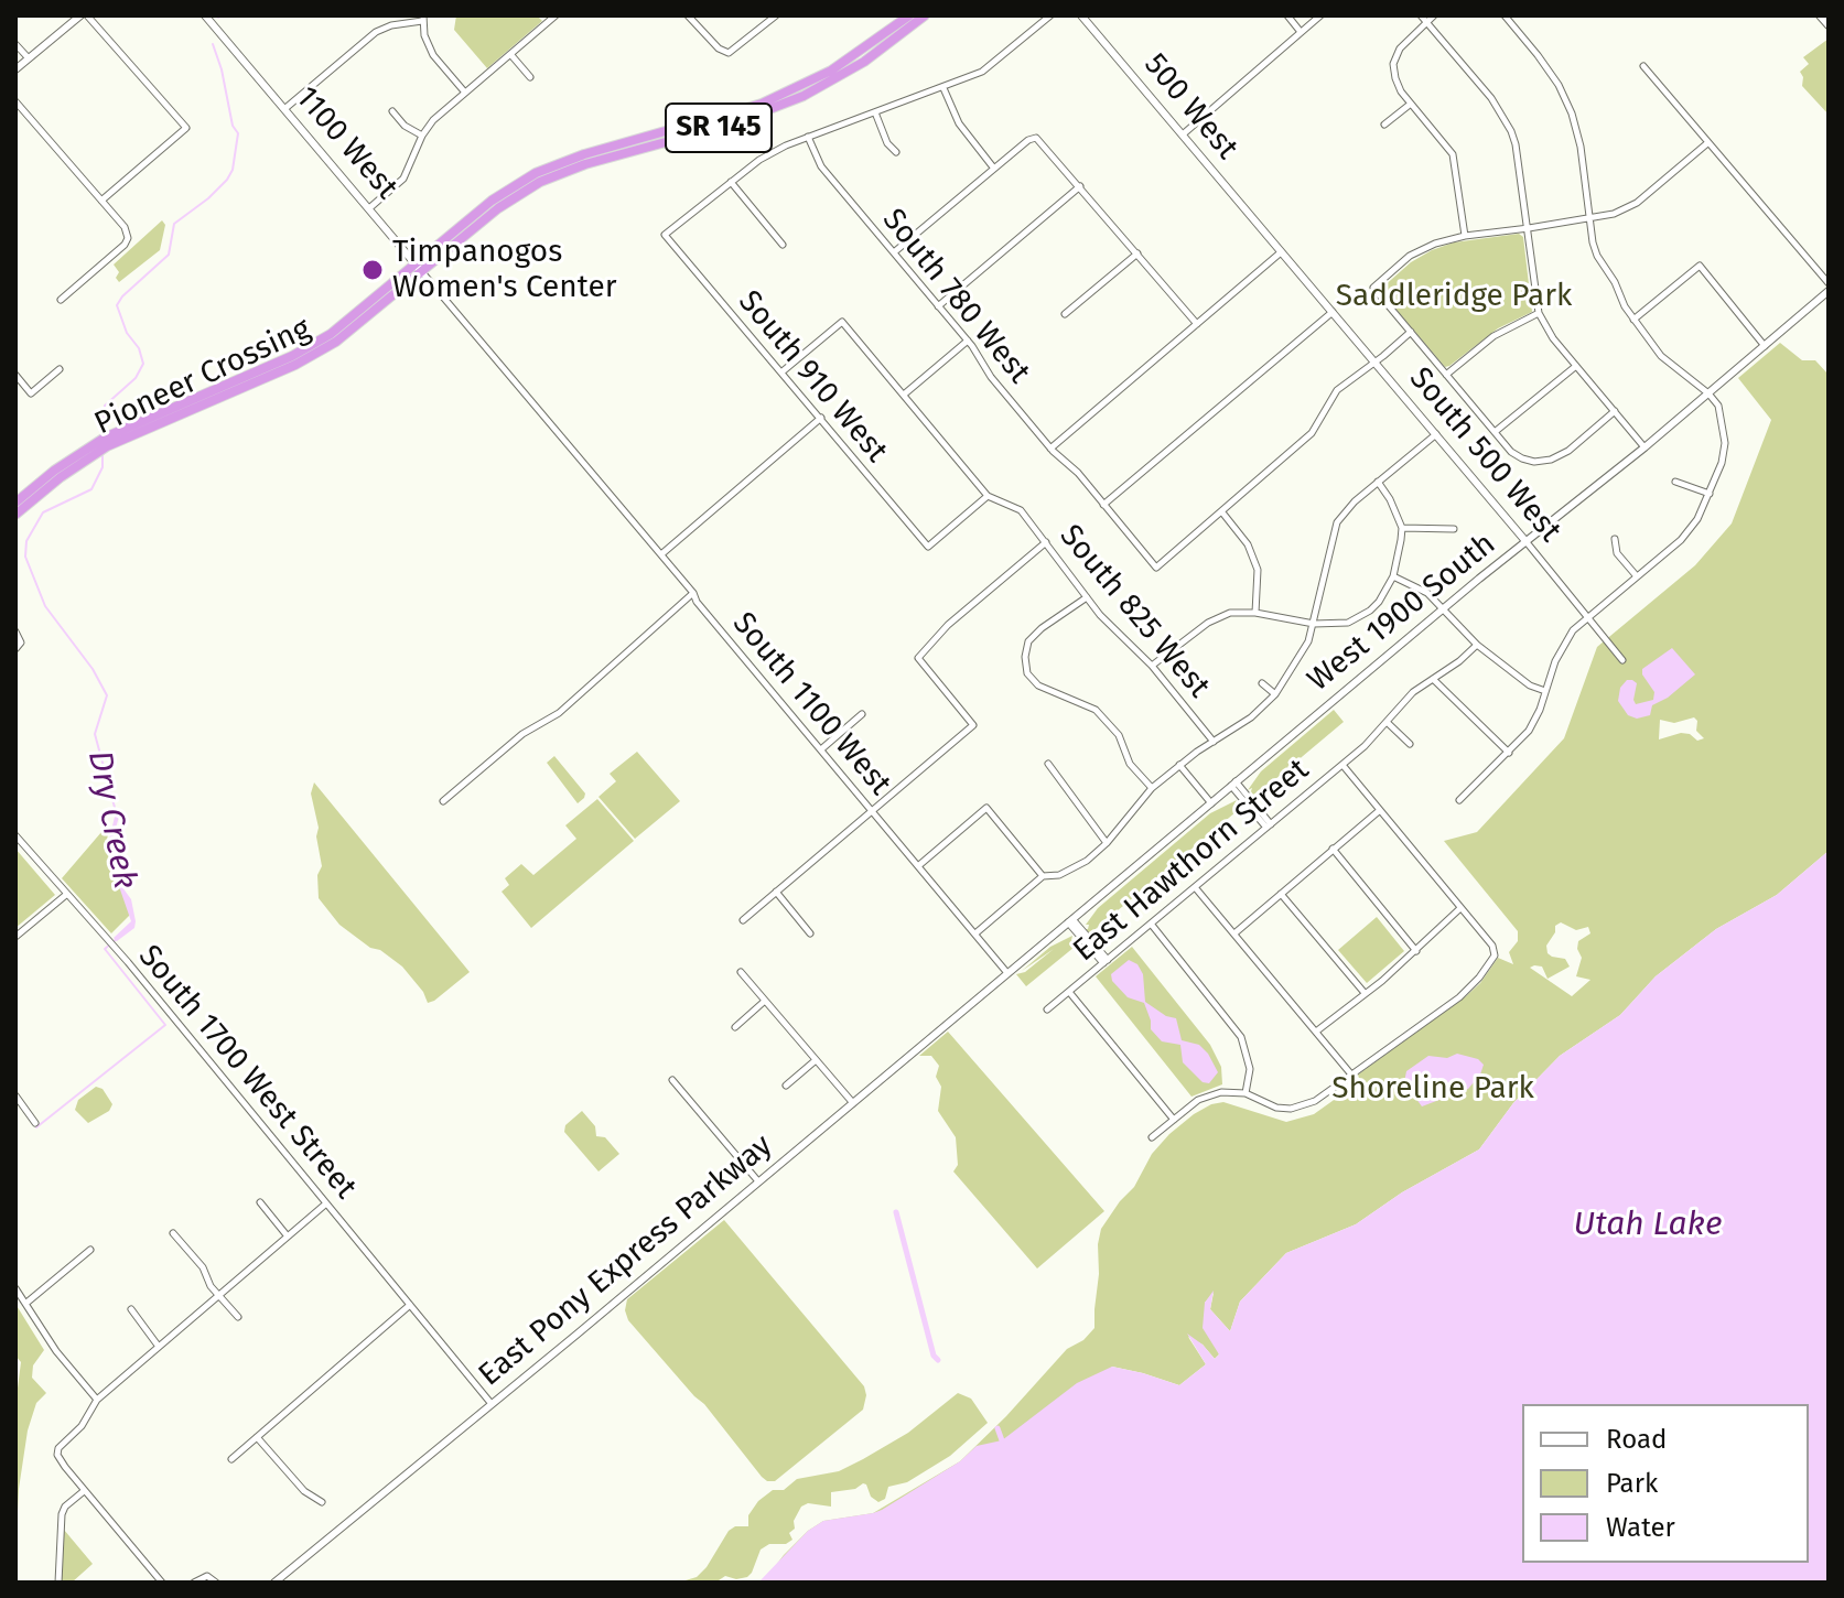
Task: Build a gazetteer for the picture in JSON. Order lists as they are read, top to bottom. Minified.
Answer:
{"streets":{"highway":["SR 145","Pioneer Crossing"],"street":["500 West","1100 West","South 780 West","South 910 West","South 500 West","South 825 West","West 1900 South","South 1100 West","East Hawthorn Street","South 1700 West Street","East Pony Express Parkway"]},"crossings":[["500 West","South 500 West"],["SR 145","1100 West"],["SR 145","Pioneer Crossing"],["1100 West","Pioneer Crossing"],["1100 West","South 1100 West"],["South 910 West","South 825 West"],["South 500 West","West 1900 South"],["West 1900 South","South 1100 West"],["West 1900 South","East Pony Express Parkway"],["South 1100 West","East Pony Express Parkway"],["South 1700 West Street","East Pony Express Parkway"]],"water":["Dry Creek","Utah Lake"],"parks":["Saddleridge Park","Shoreline Park"],"places":["Timpanogos Women's Center"],"legend":["Road","Park","Water"]}
